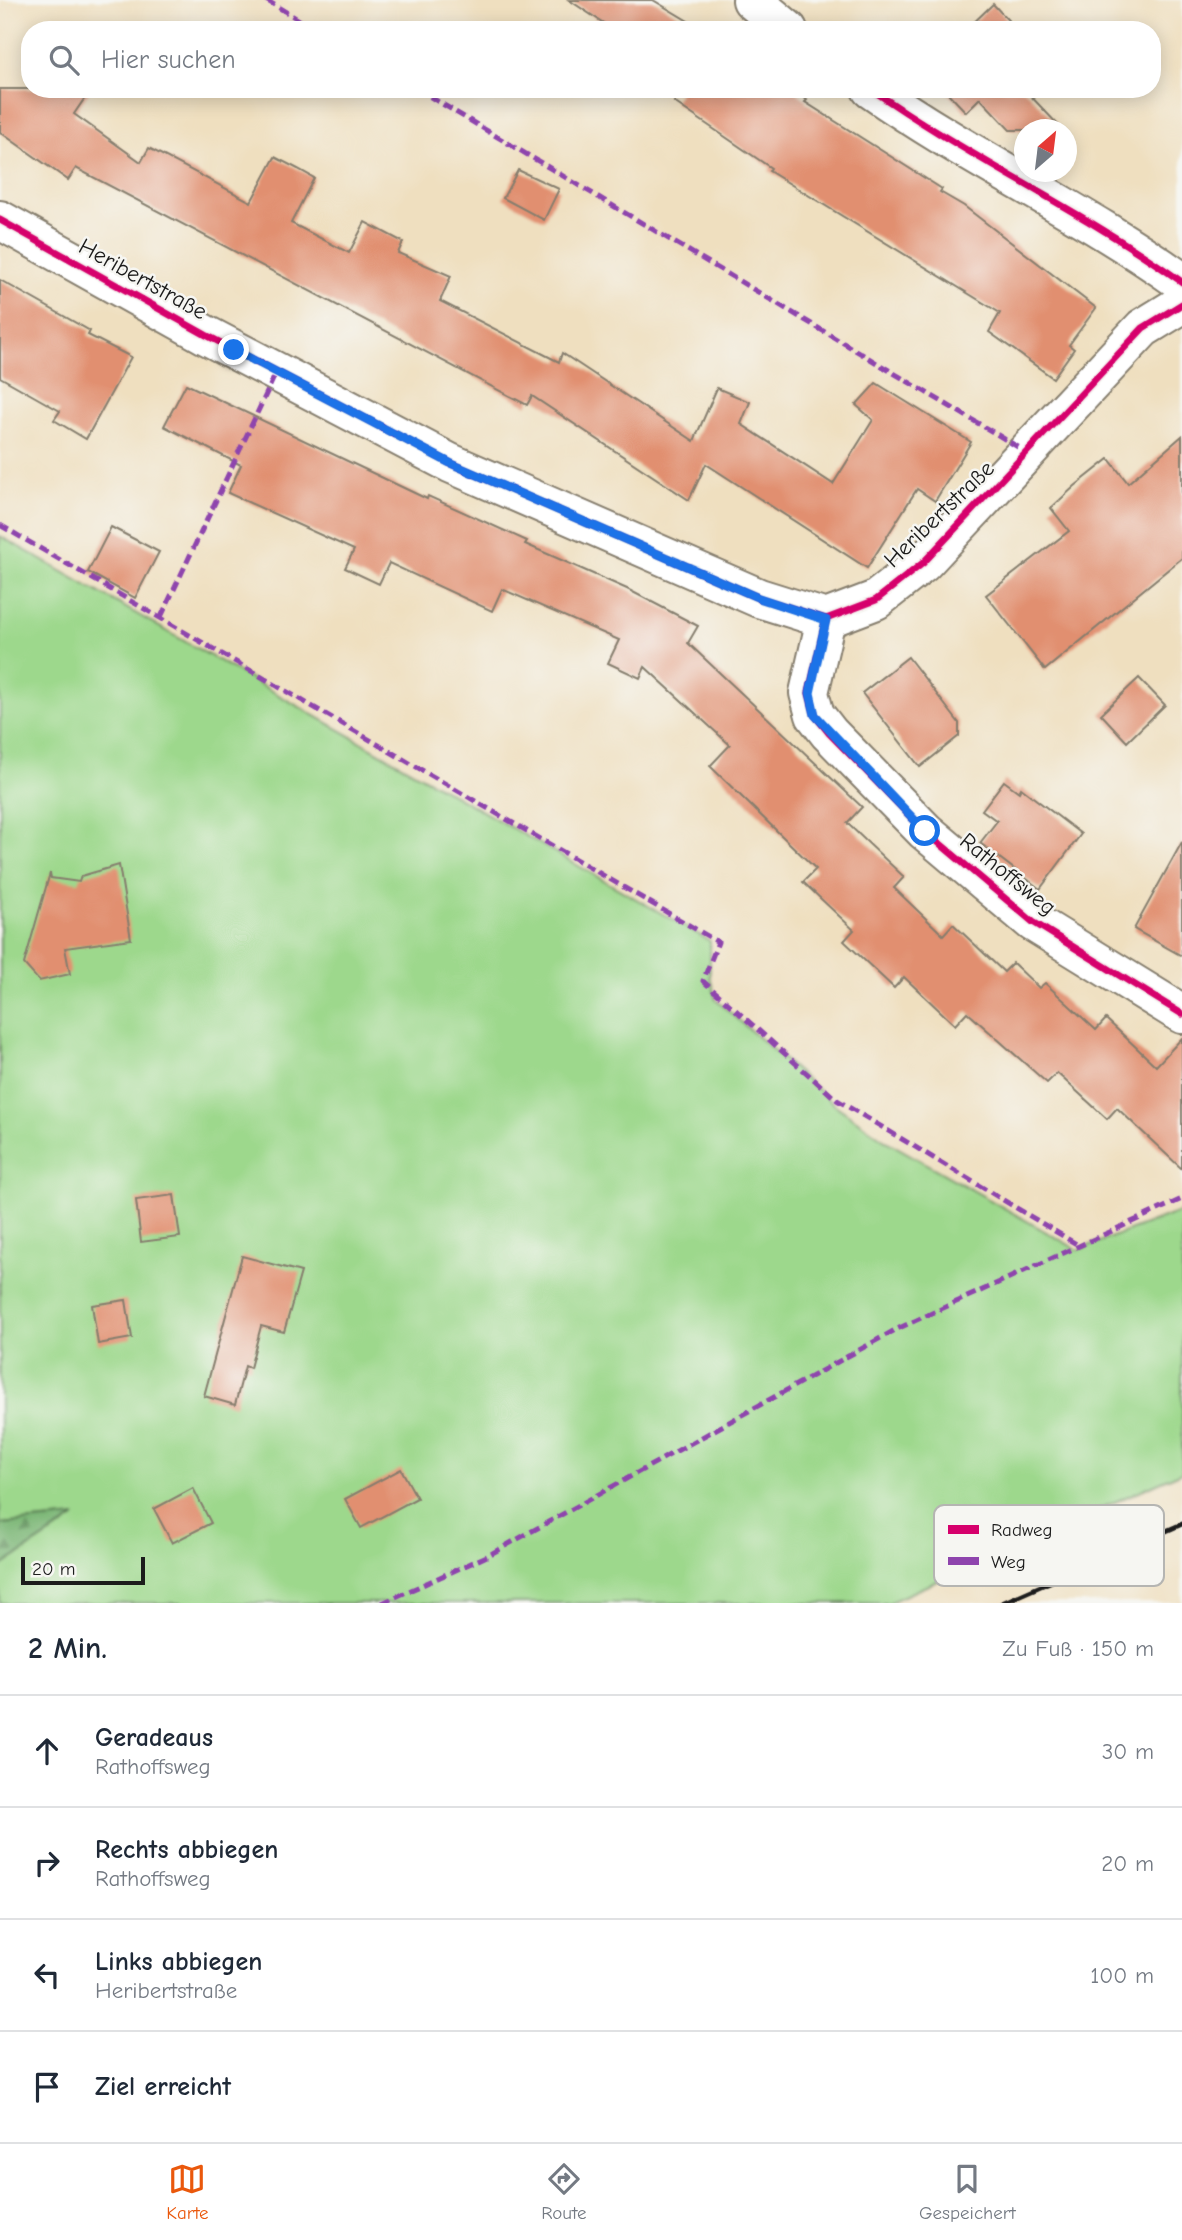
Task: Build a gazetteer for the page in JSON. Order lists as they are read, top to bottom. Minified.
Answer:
{"streets":{"street":["Heribertstraße","Rathoffsweg"]},"crossings":[["Heribertstraße","Rathoffsweg"]],"legend":["Radweg","Weg"],"scale_bar":"20 m","north":"top right","page":{"search":"Hier suchen","scale":"20 m","heading":["2 Min.","Zu Fuß · 150 m"],"list":[["Geradeaus","Rathoffsweg","30 m"],["Rechts abbiegen","Rathoffsweg","20 m"],["Links abbiegen","Heribertstraße","100 m"],"Ziel erreicht"],"nav":["Karte","Route","Gespeichert"]}}
